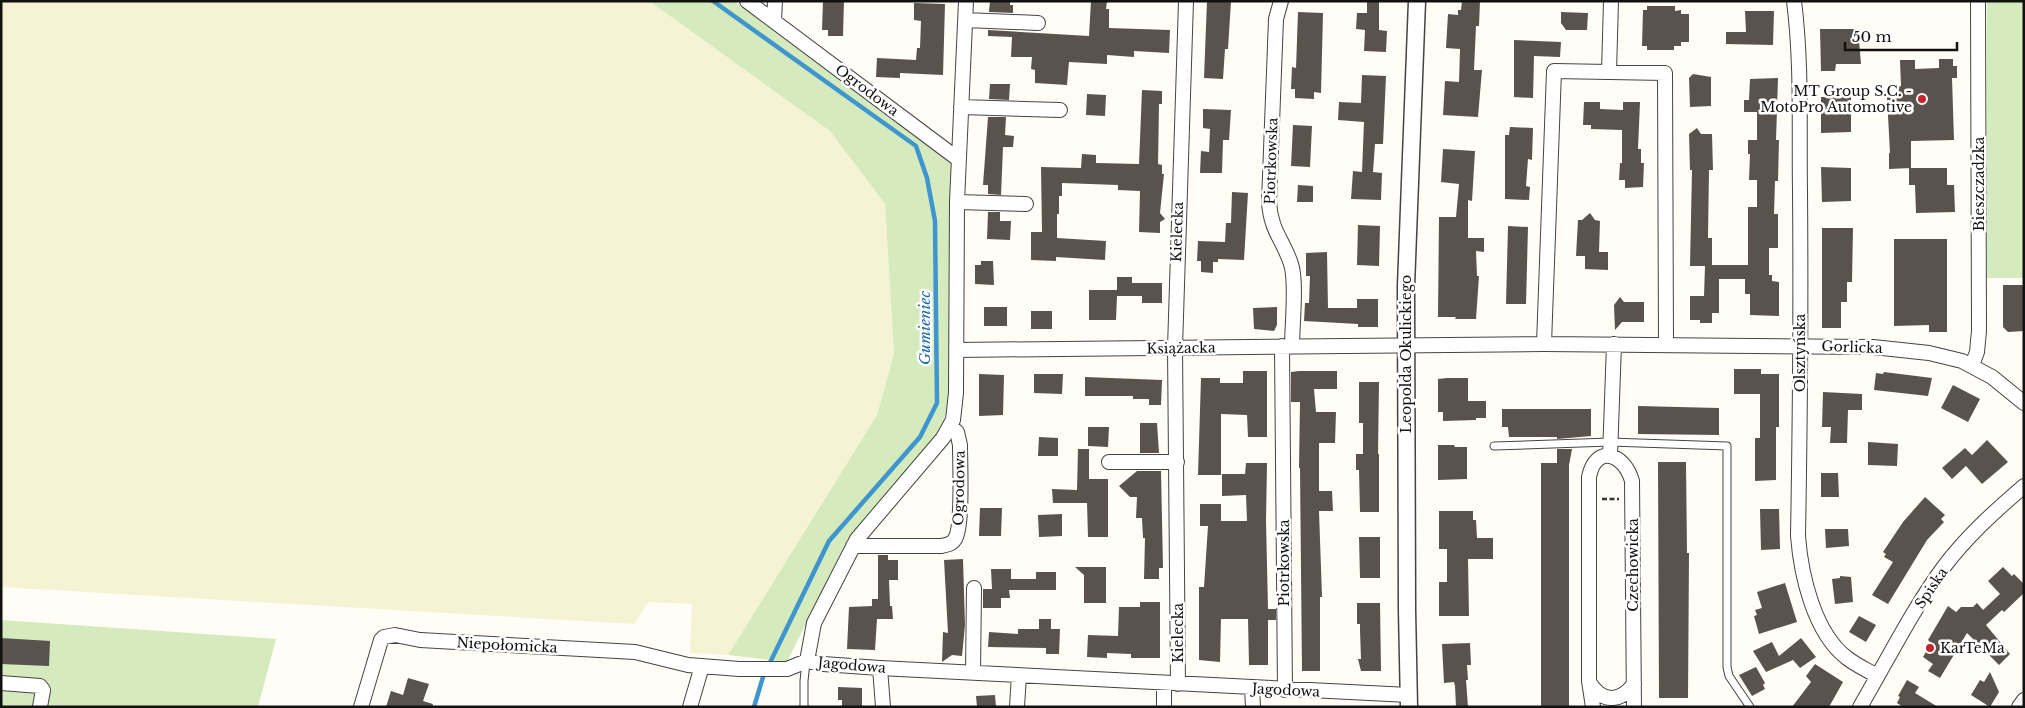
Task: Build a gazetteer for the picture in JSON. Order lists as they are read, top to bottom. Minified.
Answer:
{"streets":{"street":["Ogrodowa","Piotrkowska","Bieszczadzka","Kielecka","Gorlicka","Książacka","Olsztyńska","Leopolda Okulickiego","Czechowicka","Spiska","Niepołomicka","Jagodowa"]},"crossings":[["Ogrodowa","Książacka"],["Ogrodowa","Jagodowa"],["Piotrkowska","Książacka"],["Piotrkowska","Jagodowa"],["Bieszczadzka","Gorlicka"],["Kielecka","Książacka"],["Kielecka","Jagodowa"],["Gorlicka","Książacka"],["Gorlicka","Olsztyńska"],["Gorlicka","Leopolda Okulickiego"],["Książacka","Leopolda Okulickiego"],["Olsztyńska","Spiska"],["Leopolda Okulickiego","Jagodowa"],["Niepołomicka","Jagodowa"]],"water":["Gumieniec"],"places":["MT Group S.C. - MotoPro Automotive","KarTeMa"],"scale_bar":"50 m"}
